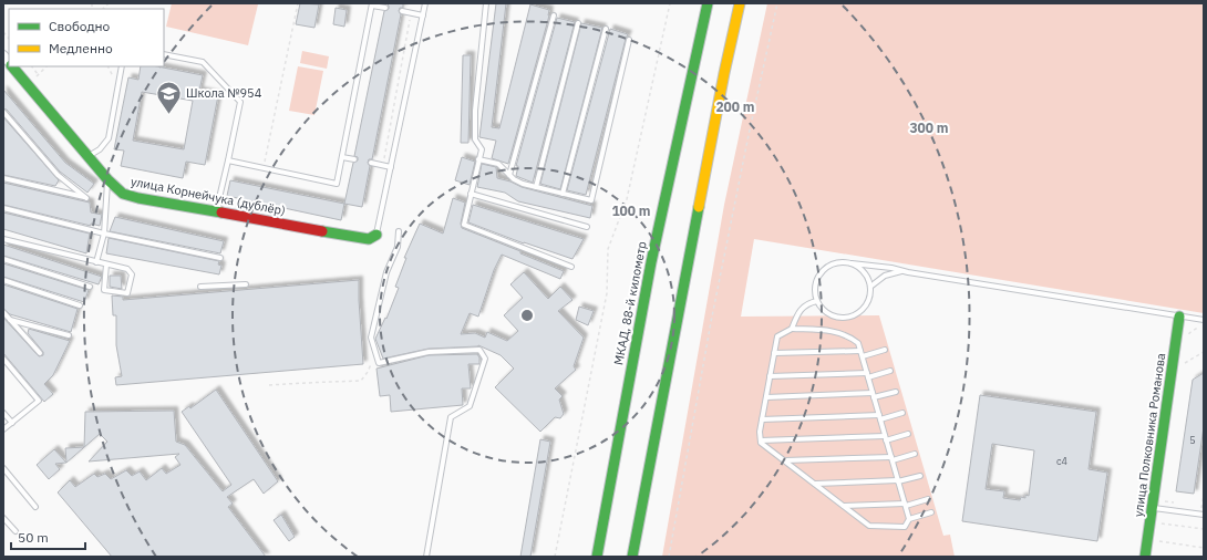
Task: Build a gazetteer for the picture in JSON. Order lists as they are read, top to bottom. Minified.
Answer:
{"streets":{"main road":["улица Корнейчука (дублёр)","МКАД, 88-й километр","улица Полковника Романова"]},"places":{"school or university":["Школа №954"]},"house_numbers":["5","c4"],"legend":["Свободно","Медленно"],"scale_bar":"50 m","rings":["200 m","300 m","100 m"]}
